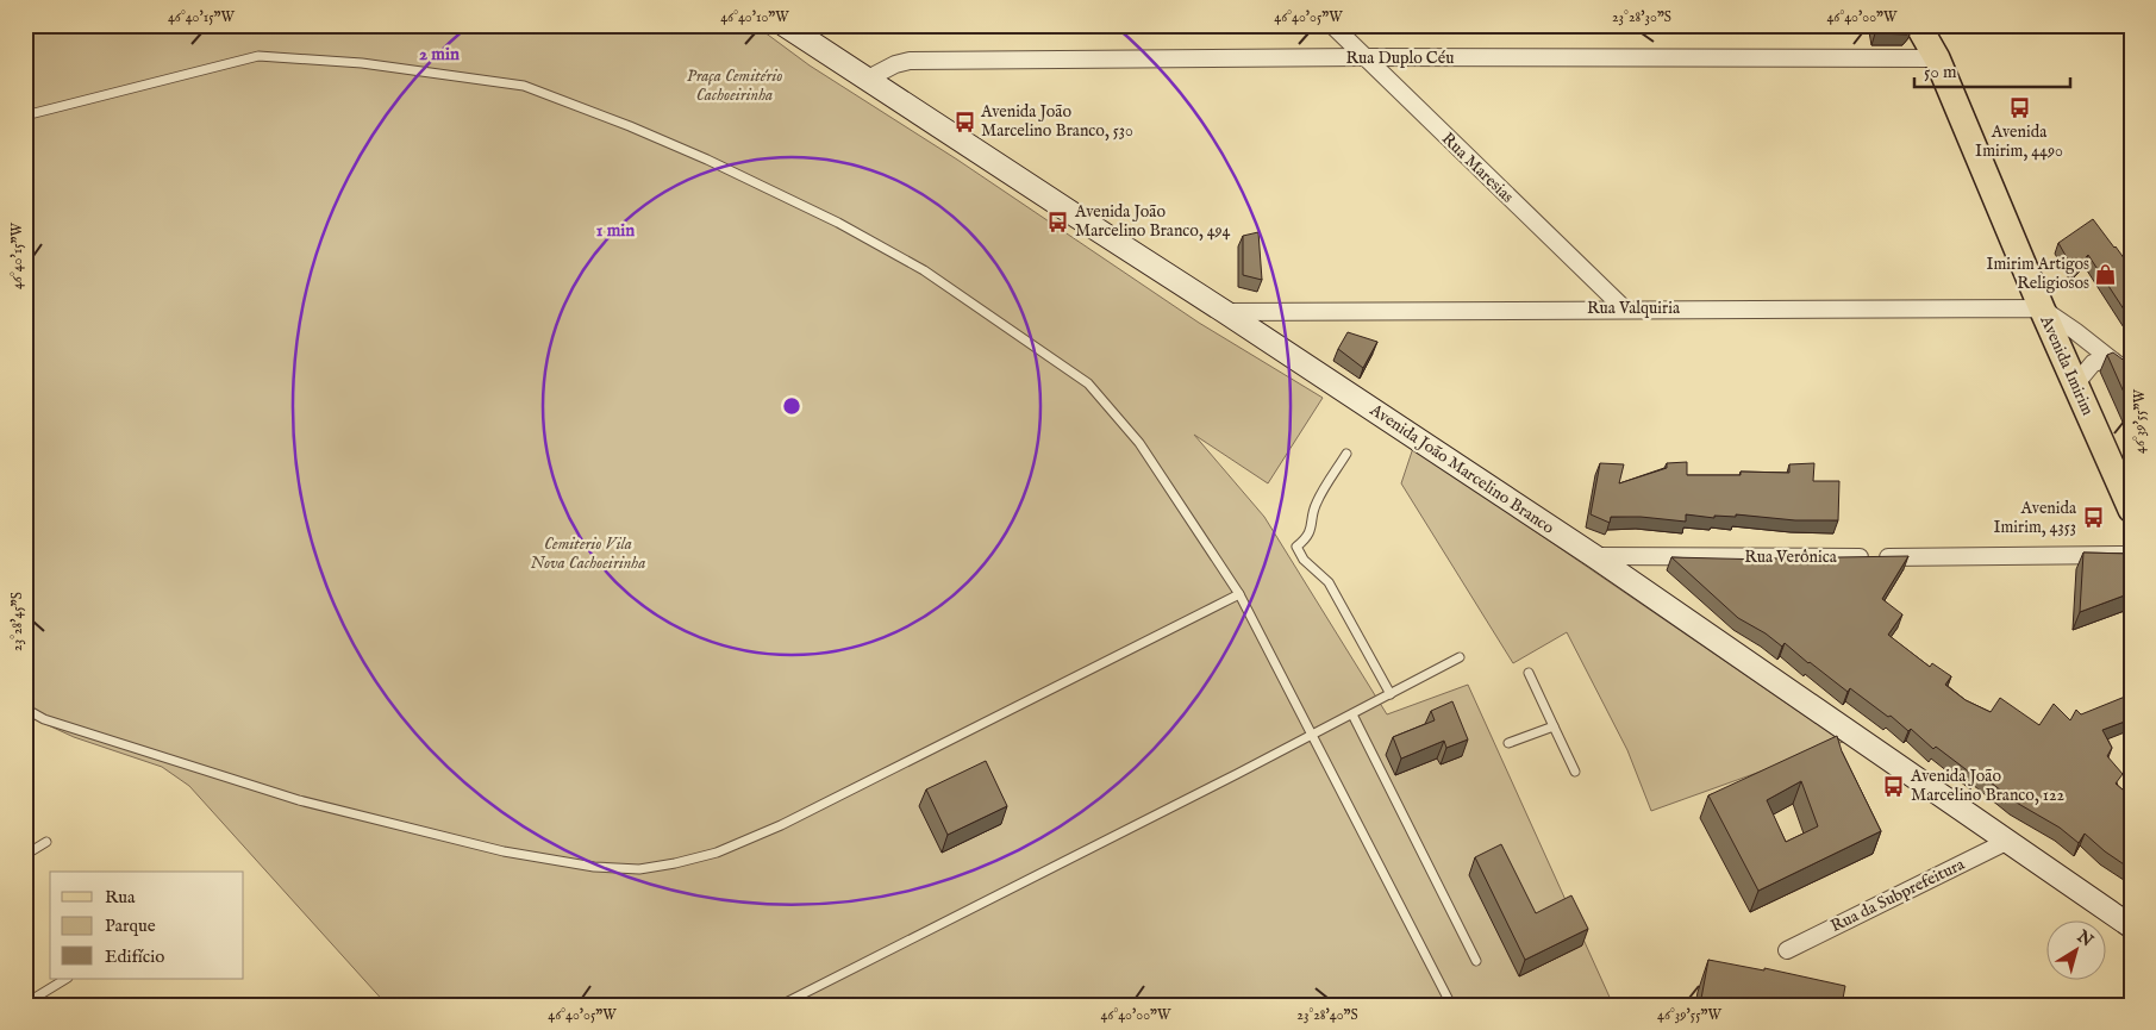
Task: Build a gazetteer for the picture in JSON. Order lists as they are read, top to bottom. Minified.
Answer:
{"streets":{"main road":["Avenida Imirim"],"street":["Rua Duplo Céu","Rua Maresias","Rua Valquiria","Avenida João Marcelino Branco","Rua Verônica","Rua da Subprefeitura"]},"crossings":[["Rua Duplo Céu","Rua Maresias"],["Rua Duplo Céu","Avenida Imirim"],["Rua Duplo Céu","Avenida João Marcelino Branco"],["Rua Maresias","Rua Valquiria"],["Rua Valquiria","Avenida Imirim"],["Rua Valquiria","Avenida João Marcelino Branco"],["Avenida João Marcelino Branco","Rua Verônica"],["Avenida João Marcelino Branco","Rua da Subprefeitura"]],"parks":["Praça Cemitério Cachoeirinha","Cemiterio Vila Nova Cachoeirinha"],"places":{"bus stop":["Avenida Imirim, 4490","Avenida João Marcelino Branco, 530","Avenida João Marcelino Branco, 494","Avenida Imirim, 4353","Avenida João Marcelino Branco, 122"],"shop":["Imirim Artigos Religiosos"]},"legend":["Rua","Parque","Edifício"],"scale_bar":"50 m","north":"top right","coordinates":["46°40'15\"W","46°40'10\"W","46°40'05\"W","23°28'30\"S","46°40'00\"W","46°39'55\"W","23°28'45\"S","23°28'40\"S"],"rings":["2 min","1 min"]}
